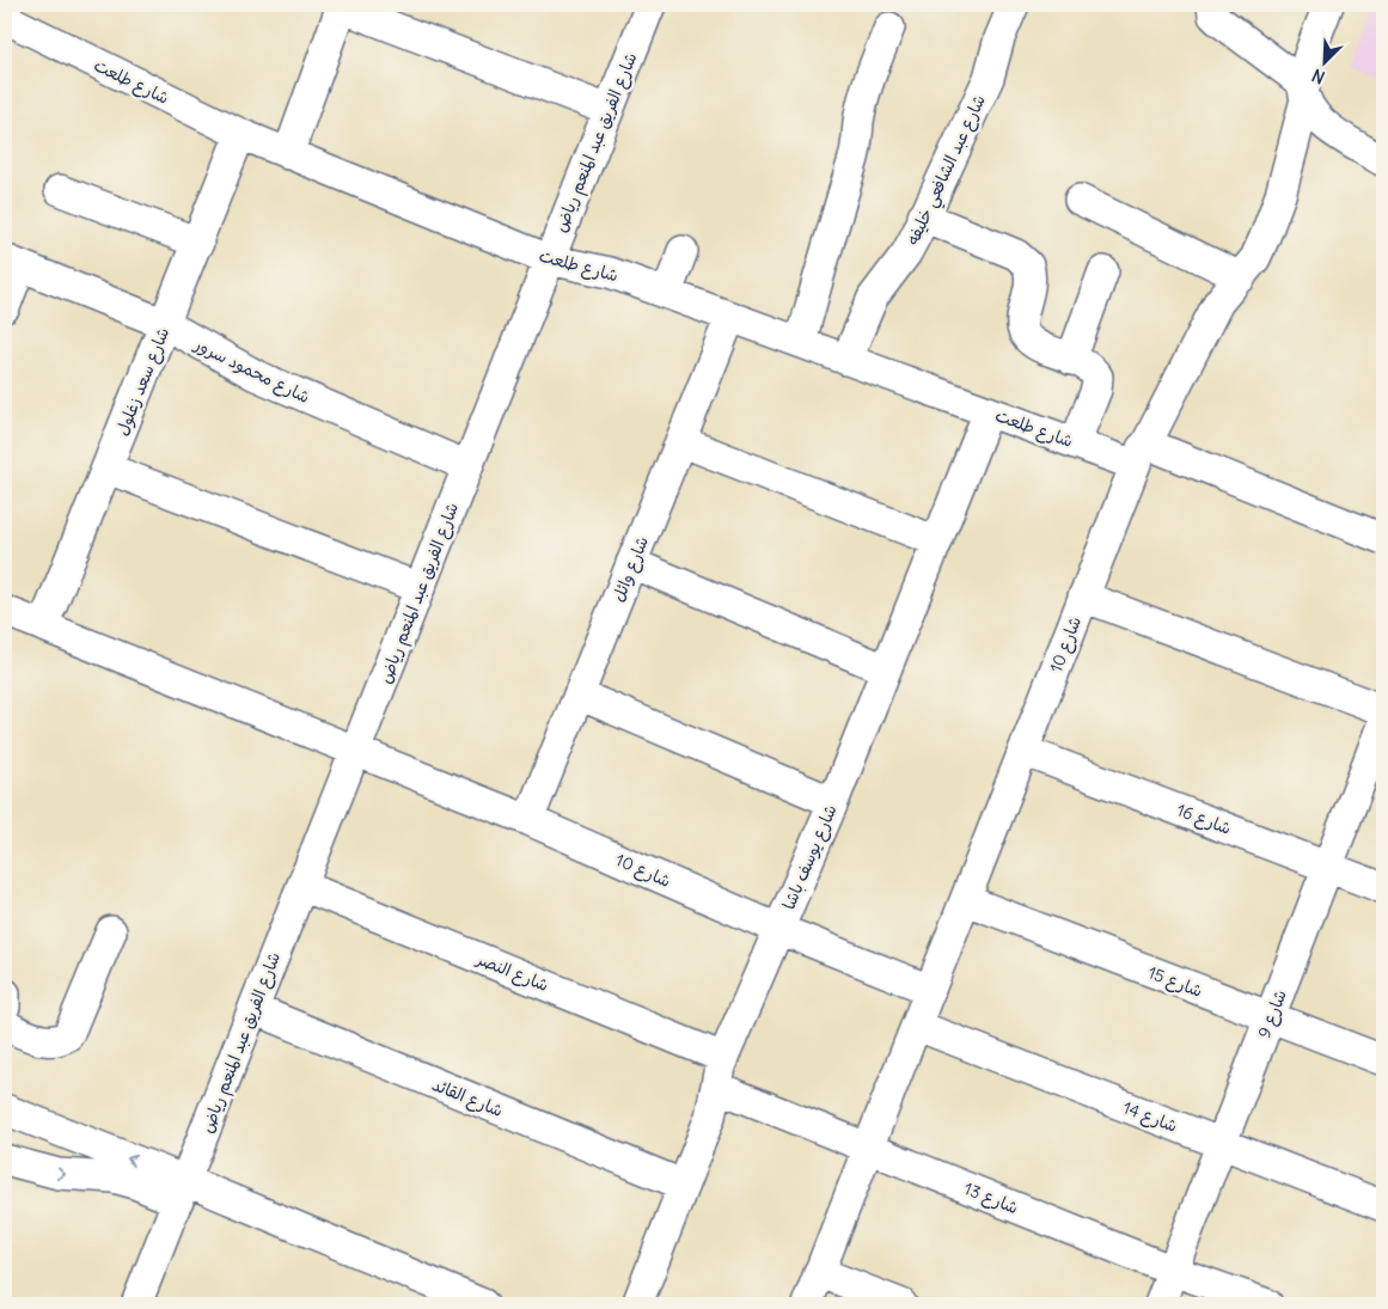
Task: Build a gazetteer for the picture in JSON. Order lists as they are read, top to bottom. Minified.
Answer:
{"streets":{"street":["شارع طلعت","شارع الفريق عبد المنعم رياض","شارع عبد الشافعي خليفه","شارع محمود سرور","شارع سعد زغلول","شارع وائل","شارع 10","شارع 16","شارع يوسف باشا","شارع النصر","شارع 15","شارع 9","شارع القائد","شارع 14","شارع 13"]},"crossings":[["شارع طلعت","شارع الفريق عبد المنعم رياض"],["شارع طلعت","شارع عبد الشافعي خليفه"],["شارع طلعت","شارع سعد زغلول"],["شارع طلعت","شارع وائل"],["شارع طلعت","شارع 10"],["شارع طلعت","شارع يوسف باشا"],["شارع الفريق عبد المنعم رياض","شارع محمود سرور"],["شارع الفريق عبد المنعم رياض","شارع 10"],["شارع الفريق عبد المنعم رياض","شارع النصر"],["شارع الفريق عبد المنعم رياض","شارع القائد"],["شارع محمود سرور","شارع سعد زغلول"],["شارع سعد زغلول","شارع 10"],["شارع وائل","شارع 10"],["شارع 10","شارع 16"],["شارع 10","شارع يوسف باشا"],["شارع 10","شارع 15"],["شارع 10","شارع 14"],["شارع 10","شارع 13"],["شارع 16","شارع 9"],["شارع يوسف باشا","شارع النصر"],["شارع يوسف باشا","شارع القائد"],["شارع يوسف باشا","شارع 13"],["شارع 15","شارع 9"],["شارع 9","شارع 14"],["شارع 9","شارع 13"]],"north":"bottom left"}
